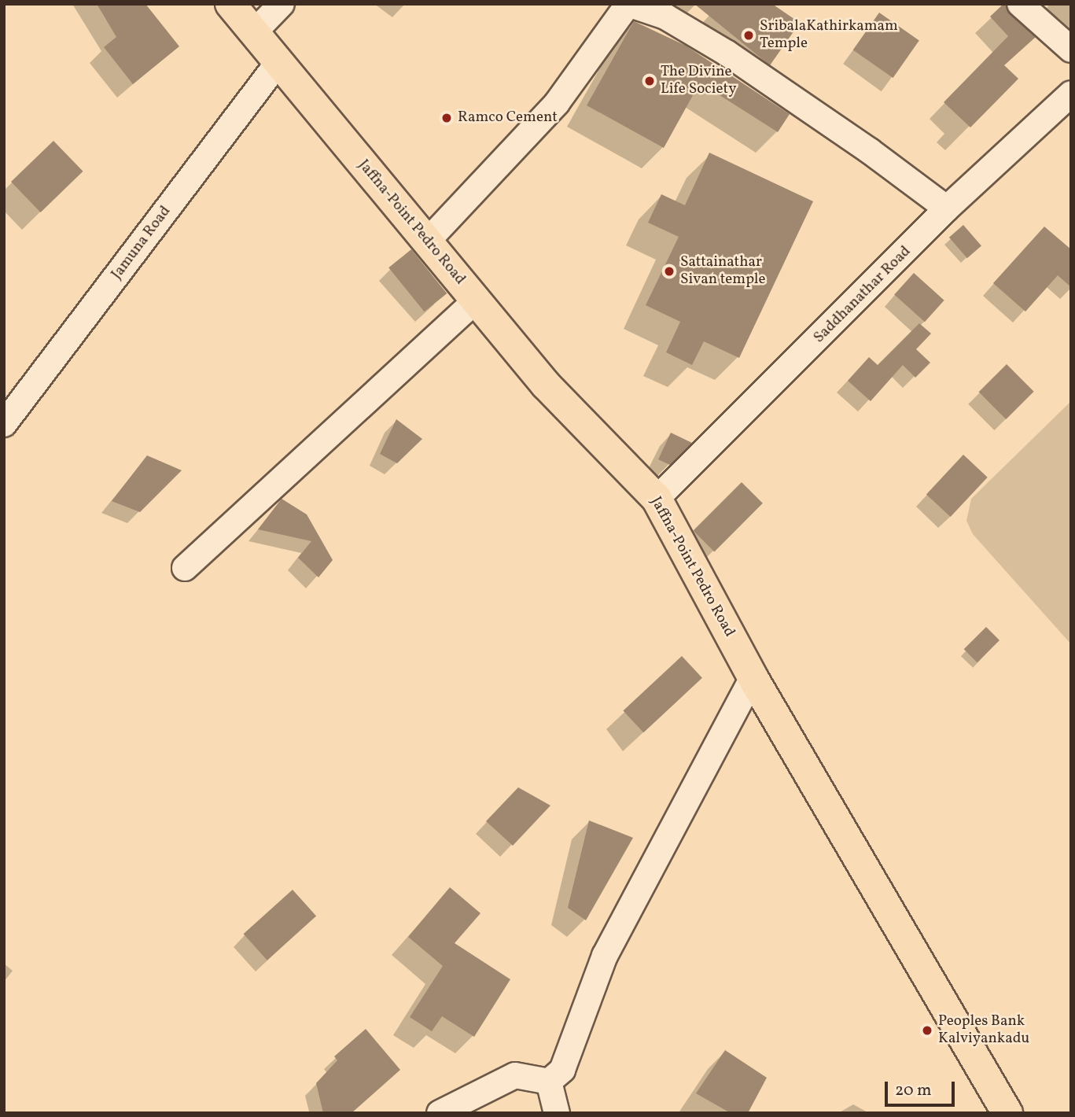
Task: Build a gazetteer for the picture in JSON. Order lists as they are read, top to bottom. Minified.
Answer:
{"streets":{"main road":["Jaffna-Point Pedro Road"],"street":["Jamuna Road","Saddhanathar Road"]},"crossings":[["Jaffna-Point Pedro Road","Jamuna Road"],["Jaffna-Point Pedro Road","Saddhanathar Road"]],"places":["SribalaKathirkamam Temple","The Divine Life Society","Ramco Cement","Sattainathar Sivan temple","Peoples Bank Kalviyankadu"],"scale_bar":"20 m"}
